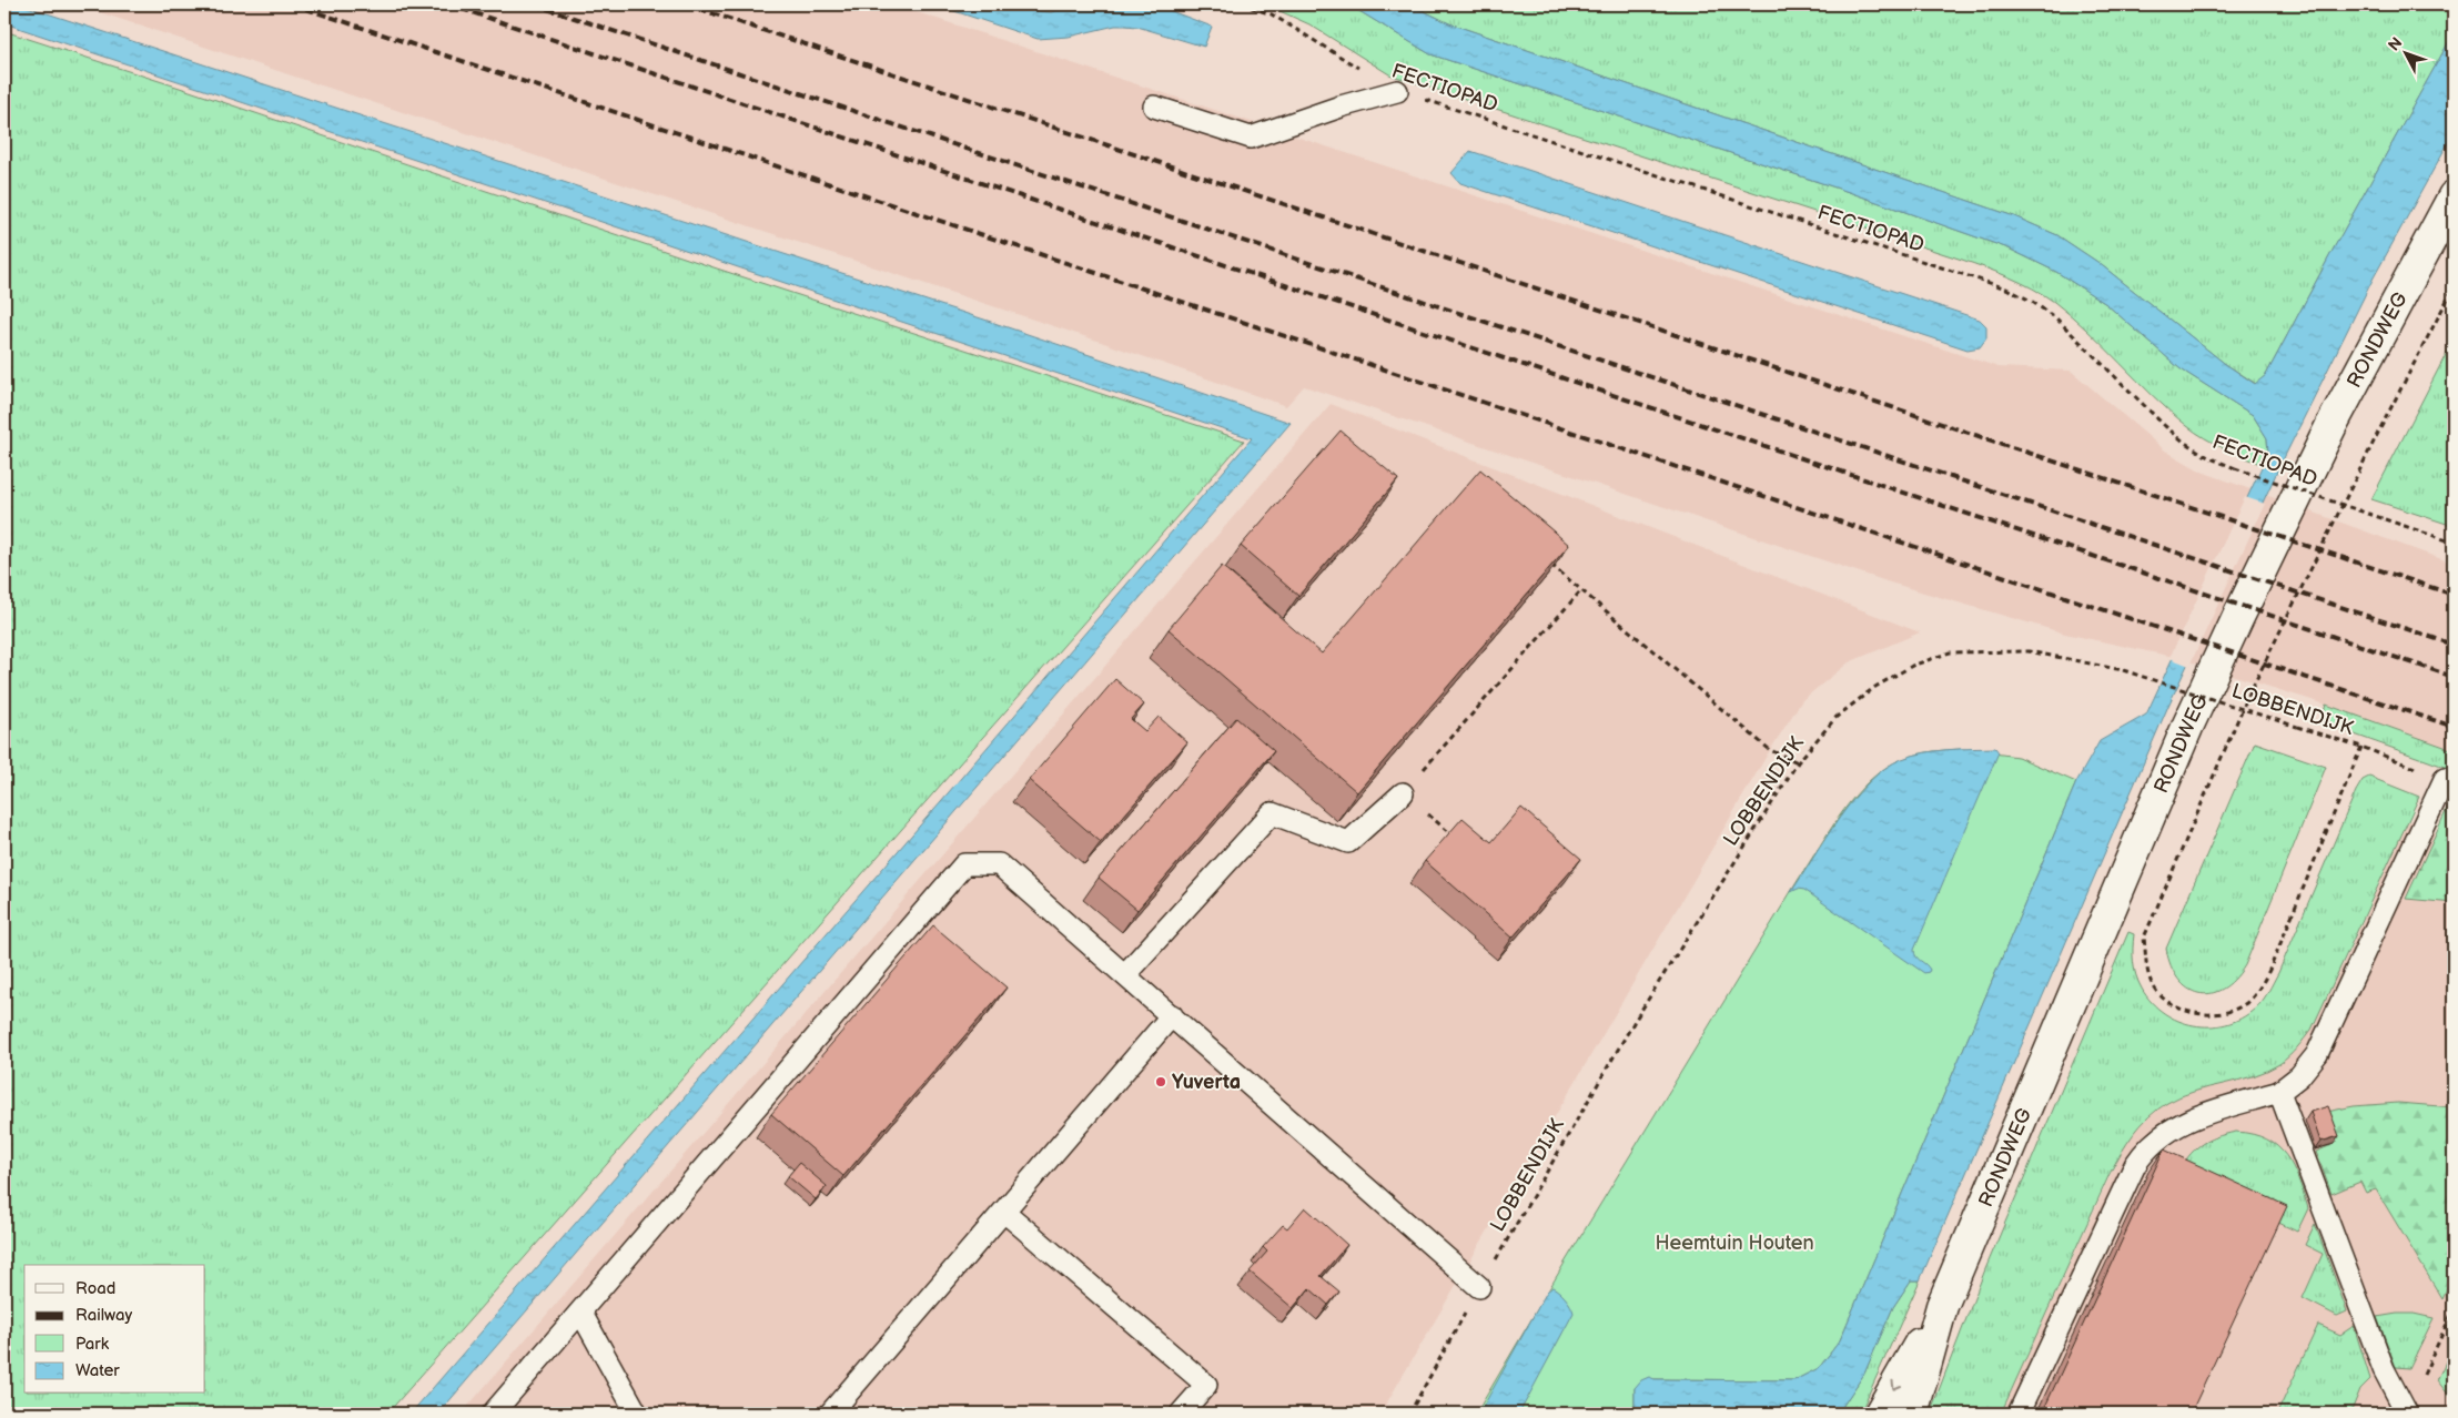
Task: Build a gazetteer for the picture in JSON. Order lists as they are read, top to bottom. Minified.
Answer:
{"streets":{"main road":["RONDWEG"],"path":["FECTIOPAD","LOBBENDIJK"]},"parks":["Heemtuin Houten"],"places":["Yuverta"],"legend":["Road","Railway","Park","Water"],"north":"top left"}
